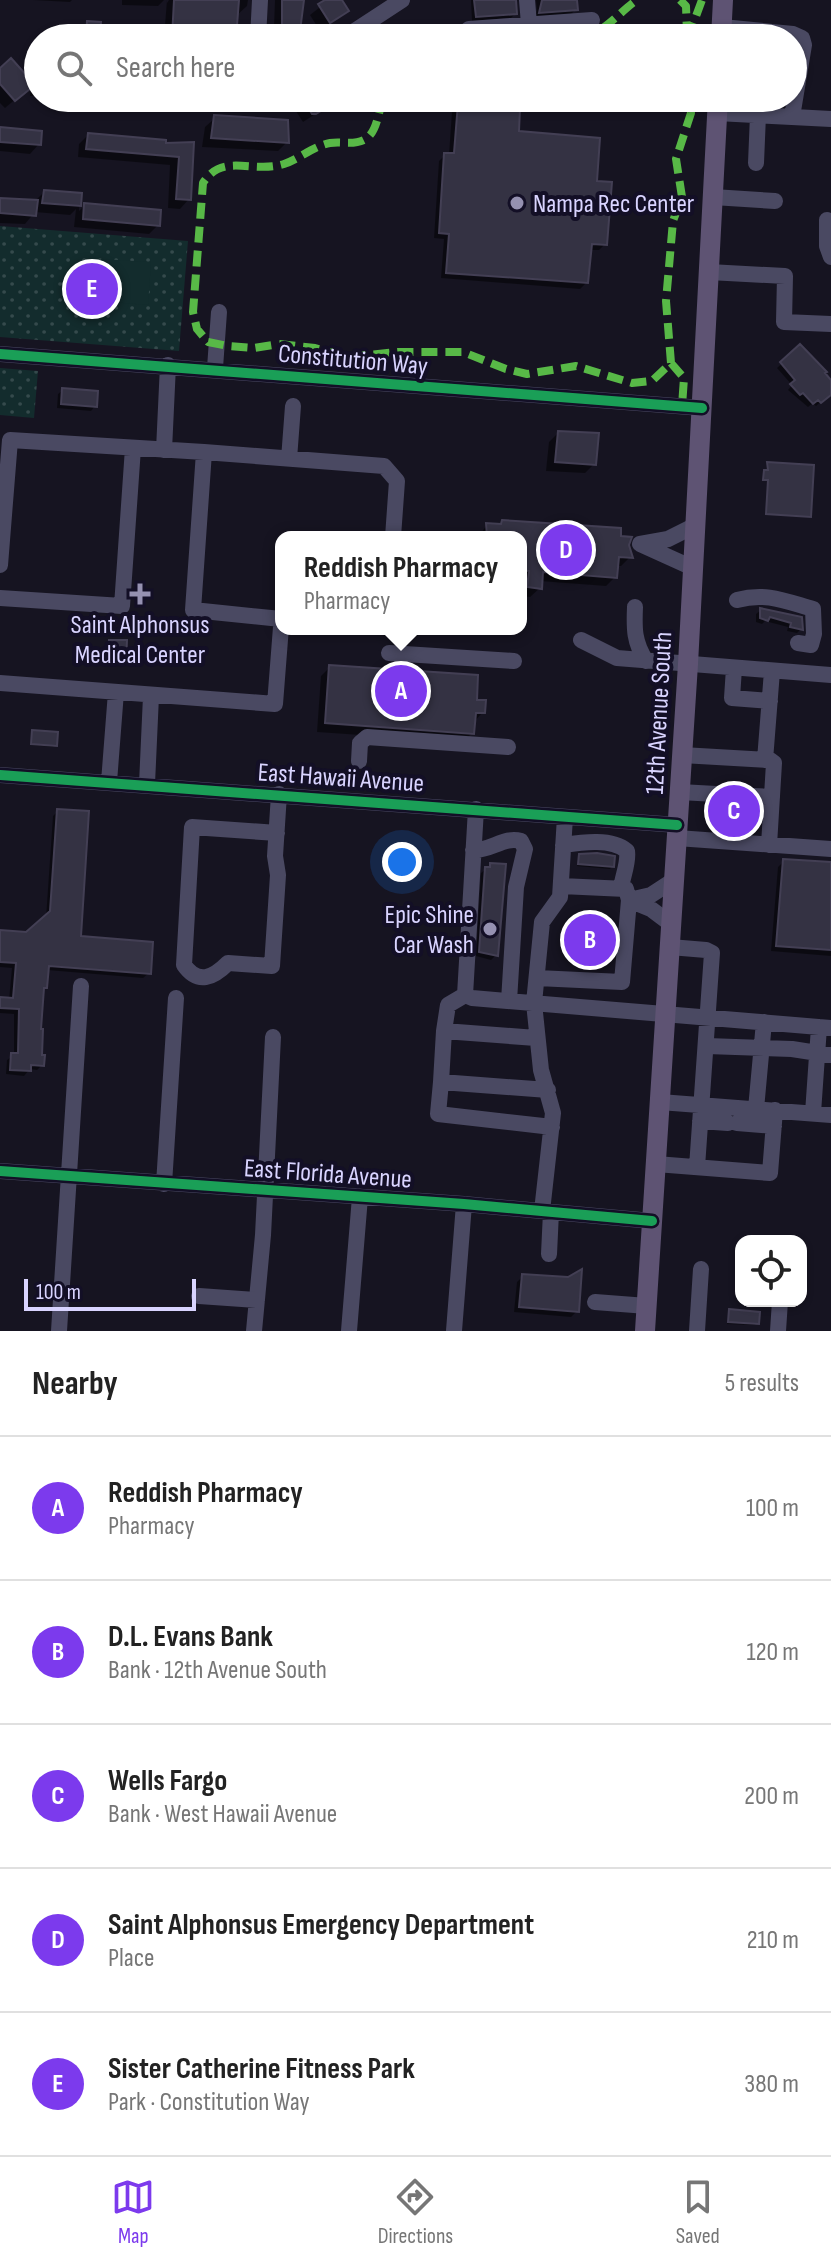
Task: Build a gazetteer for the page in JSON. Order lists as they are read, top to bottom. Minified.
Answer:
{"streets":{"main road":["12th Avenue South"],"street":["Constitution Way","East Hawaii Avenue","East Florida Avenue"]},"crossings":[["Constitution Way","12th Avenue South"],["12th Avenue South","East Hawaii Avenue"],["12th Avenue South","East Florida Avenue"]],"places":{"other":["Nampa Rec Center","Epic Shine Car Wash"],"health":["Saint Alphonsus Medical Center"]},"scale_bar":"100 m","page":{"search":"Search here","pins":["E","D","A","C","B"],"popup":["Reddish Pharmacy","Pharmacy"],"scale":"100 m","heading":["Nearby","5 results"],"list":[{"mark":"A","name":"Reddish Pharmacy","note":"Pharmacy","value":"100 m"},{"mark":"B","name":"D.L. Evans Bank","note":"Bank · 12th Avenue South","value":"120 m"},{"mark":"C","name":"Wells Fargo","note":"Bank · West Hawaii Avenue","value":"200 m"},{"mark":"D","name":"Saint Alphonsus Emergency Department","note":"Place","value":"210 m"},{"mark":"E","name":"Sister Catherine Fitness Park","note":"Park · Constitution Way","value":"380 m"}],"nav":["Map","Directions","Saved"]}}
